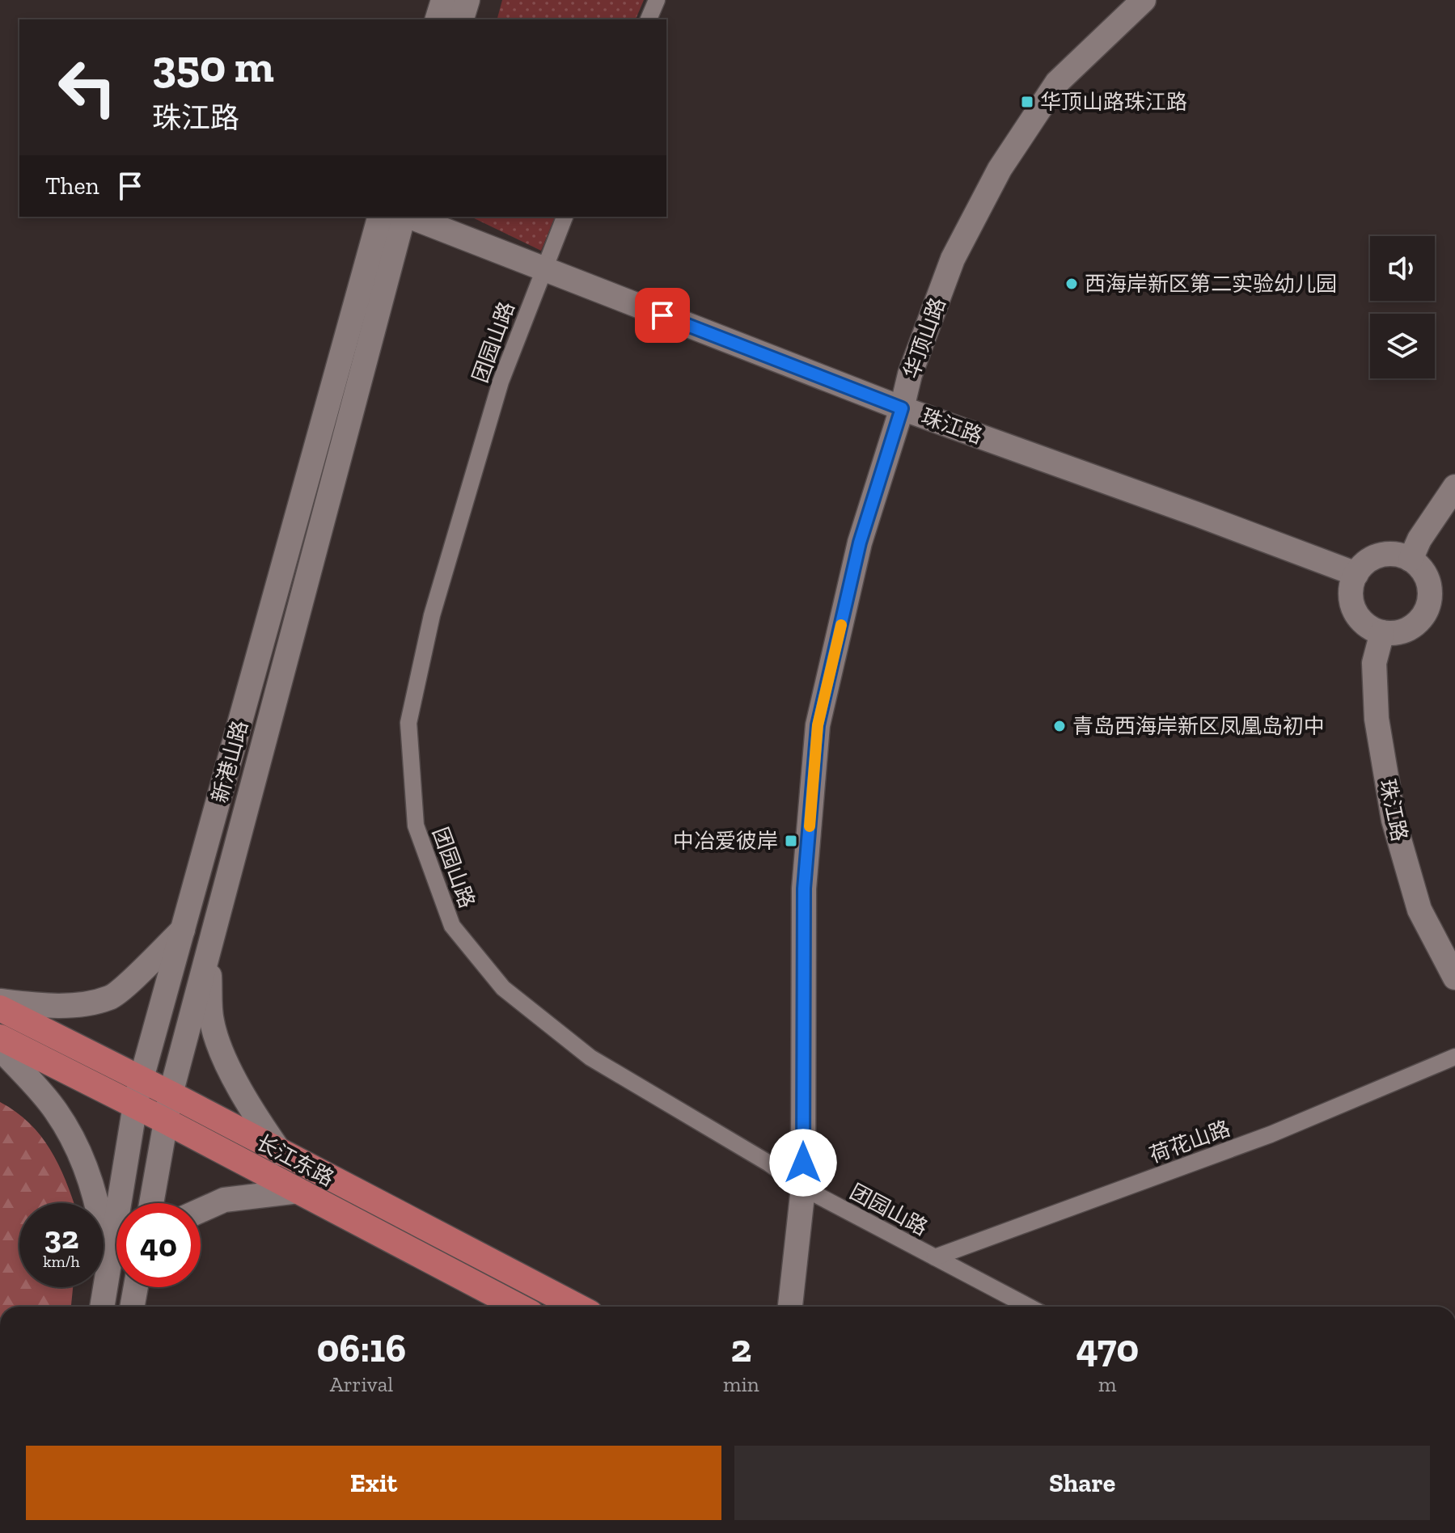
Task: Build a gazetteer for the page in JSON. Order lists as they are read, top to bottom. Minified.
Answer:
{"streets":{"main road":["长江东路"],"street":["华顶山路","团园山路","珠江路","新港山路","荷花山路"]},"crossings":[["华顶山路","团园山路"],["华顶山路","珠江路"],["团园山路","珠江路"],["团园山路","荷花山路"],["新港山路","长江东路"]],"places":{"transit":["华顶山路珠江路","中冶爱彼岸"],"other":["西海岸新区第二实验幼儿园","青岛西海岸新区凤凰岛初中"]},"page":{"turn":["350 m","珠江路"],"then":"Then","speed":"32 km/h","limit":"40","eta":["06:16","Arrival","2","min","470","m"],"buttons":["Exit","Share"]}}
